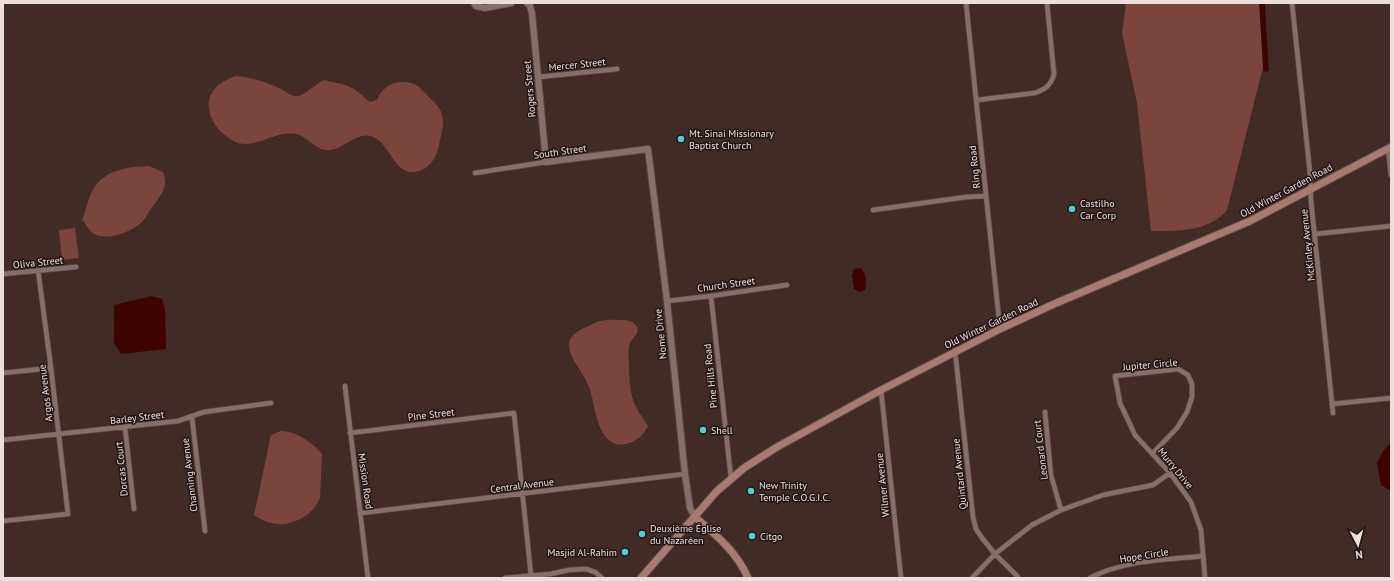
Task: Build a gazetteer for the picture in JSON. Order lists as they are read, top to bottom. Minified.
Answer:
{"streets":{"main road":["Old Winter Garden Road"],"street":["Mercer Street","Rogers Street","South Street","Ring Road","McKinley Avenue","Oliva Street","Church Street","Nome Drive","Jupiter Circle","Pine Hills Road","Argos Avenue","Pine Street","Barley Street","Leonard Court","Murry Drive","Dorcas Court","Quintard Avenue","Channing Avenue","Mission Road","Central Avenue","Wilmer Avenue","Hope Circle"]},"crossings":[["Mercer Street","Rogers Street"],["Rogers Street","South Street"],["South Street","Nome Drive"],["Ring Road","Old Winter Garden Road"],["Old Winter Garden Road","McKinley Avenue"],["Old Winter Garden Road","Nome Drive"],["Old Winter Garden Road","Pine Hills Road"],["Old Winter Garden Road","Quintard Avenue"],["Old Winter Garden Road","Wilmer Avenue"],["Oliva Street","Argos Avenue"],["Church Street","Nome Drive"],["Church Street","Pine Hills Road"],["Nome Drive","Central Avenue"],["Jupiter Circle","Murry Drive"],["Argos Avenue","Barley Street"],["Pine Street","Mission Road"],["Pine Street","Central Avenue"],["Barley Street","Dorcas Court"],["Barley Street","Channing Avenue"],["Murry Drive","Hope Circle"],["Mission Road","Central Avenue"]],"places":["Mt. Sinai Missionary Baptist Church","Castilho Car Corp","Shell","New Trinity Temple C.O.G.I.C.","Deuxième Église du Nazaréen","Citgo","Masjid Al-Rahim"],"north":"bottom"}
